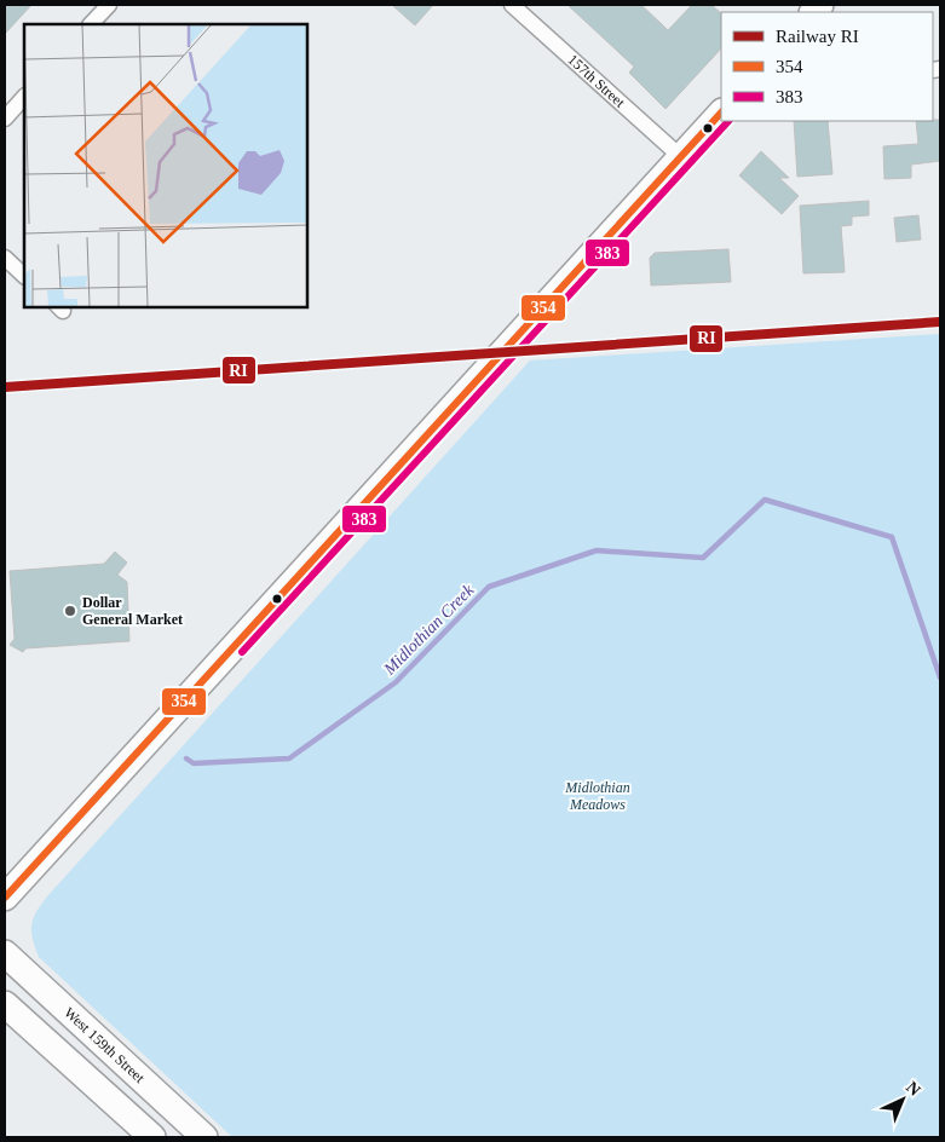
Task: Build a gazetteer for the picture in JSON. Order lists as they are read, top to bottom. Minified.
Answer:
{"streets":{"main road":["West 159th Street"],"street":["157th Street"]},"water":["Midlothian Creek"],"parks":["Midlothian Meadows"],"places":["Dollar General Market"],"lines":["transit line 354","transit line 383","rail line RI"],"legend":["Railway RI","354","383"],"north":"top right"}
